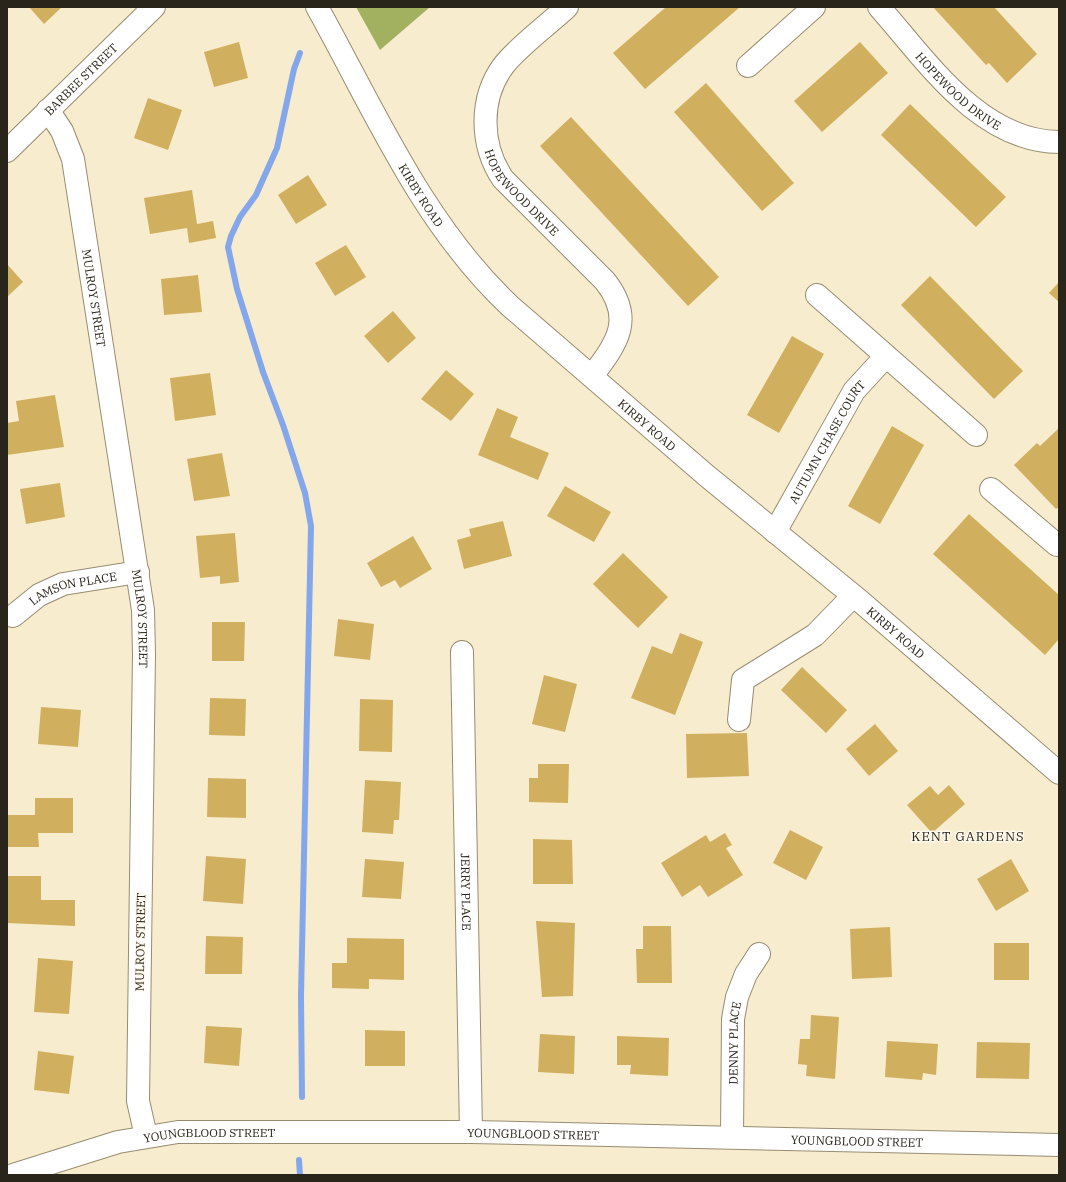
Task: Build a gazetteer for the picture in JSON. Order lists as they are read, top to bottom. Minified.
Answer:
{"streets":{"street":["BARBEE STREET","HOPEWOOD DRIVE","KIRBY ROAD","MULROY STREET","AUTUMN CHASE COURT","LAMSON PLACE","JERRY PLACE","DENNY PLACE","YOUNGBLOOD STREET"]},"crossings":[["BARBEE STREET","MULROY STREET"],["HOPEWOOD DRIVE","KIRBY ROAD"],["KIRBY ROAD","AUTUMN CHASE COURT"],["MULROY STREET","LAMSON PLACE"],["MULROY STREET","YOUNGBLOOD STREET"],["JERRY PLACE","YOUNGBLOOD STREET"],["DENNY PLACE","YOUNGBLOOD STREET"]],"districts":["KENT GARDENS"]}
